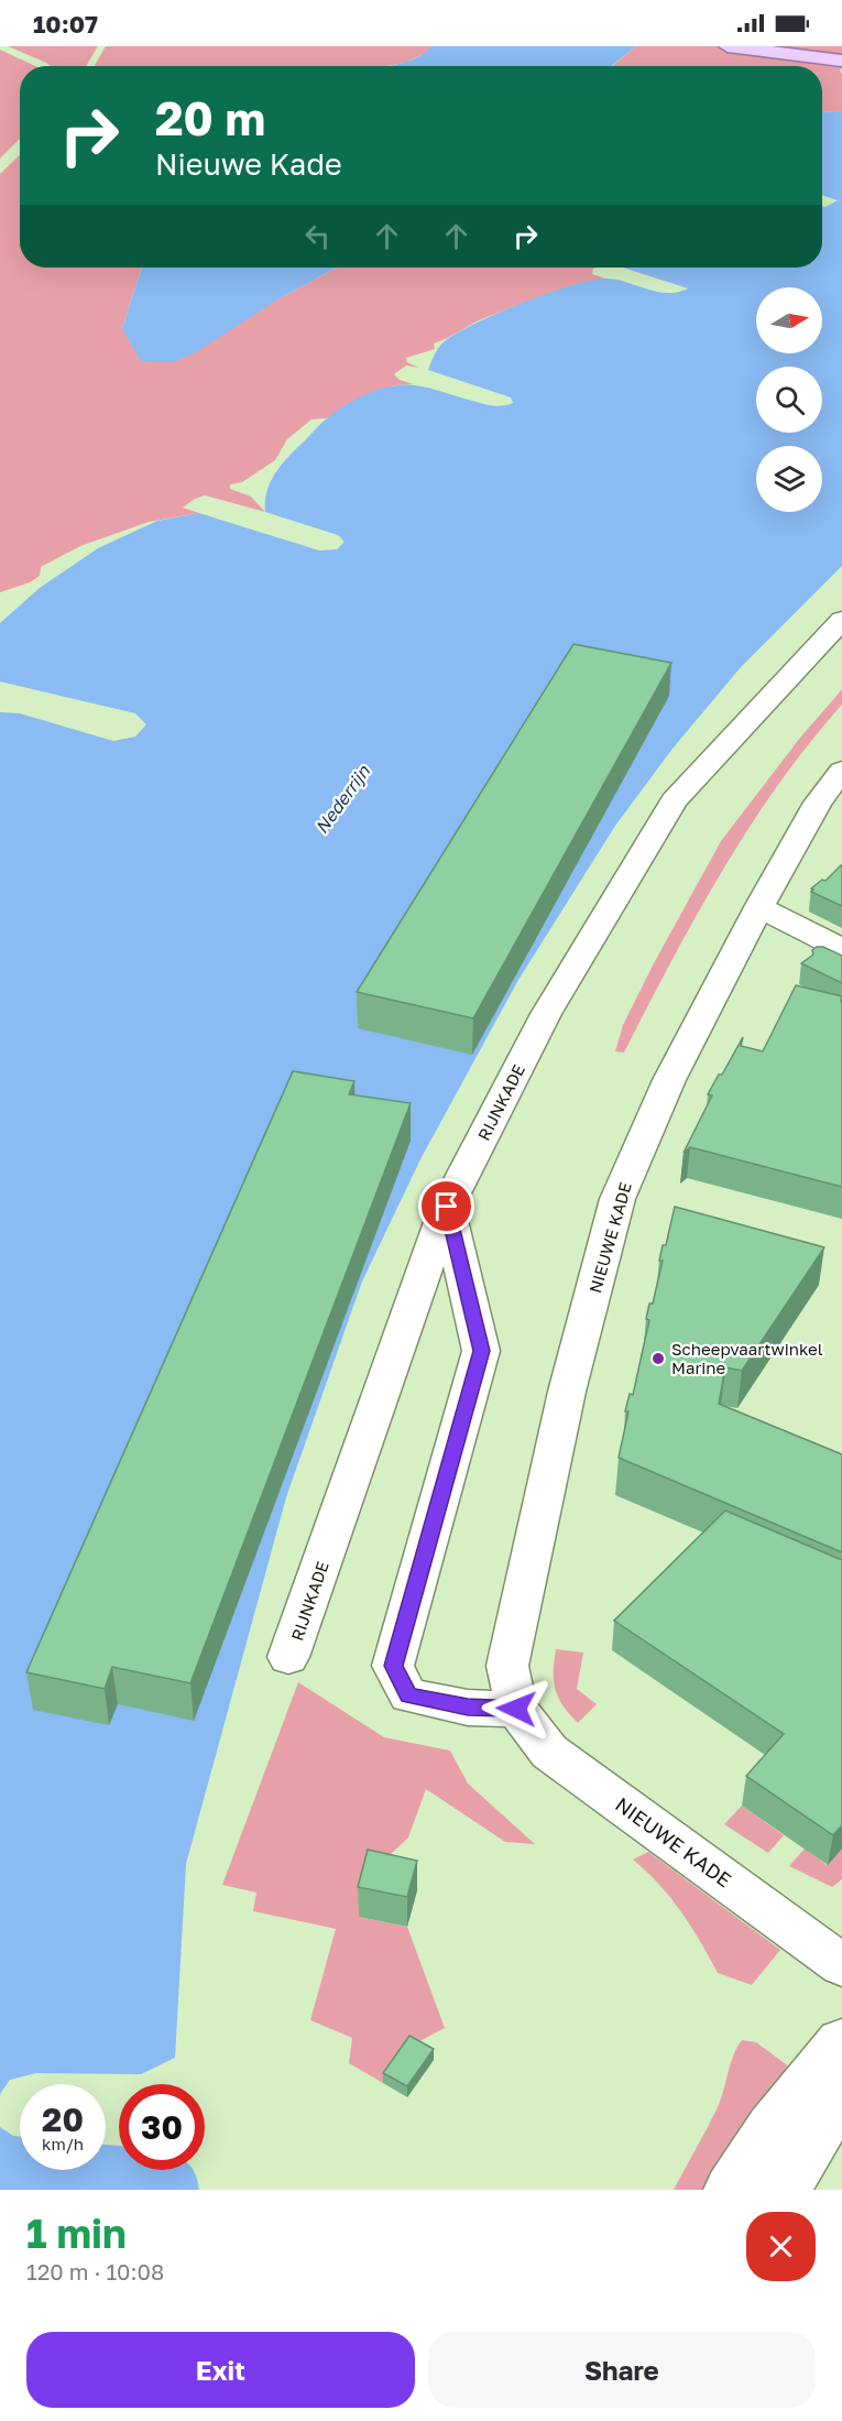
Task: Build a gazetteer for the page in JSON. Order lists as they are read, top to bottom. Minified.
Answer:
{"streets":{"street":["RIJNKADE","NIEUWE KADE"]},"water":["Nederrijn"],"places":["Scheepvaartwinkel Marine"],"north":"right","page":{"status":"10:07","turn":["20 m","Nieuwe Kade"],"speed":"20 km/h","limit":"30","heading":["1 min","120 m · 10:08"],"buttons":["Exit","Share"]}}
